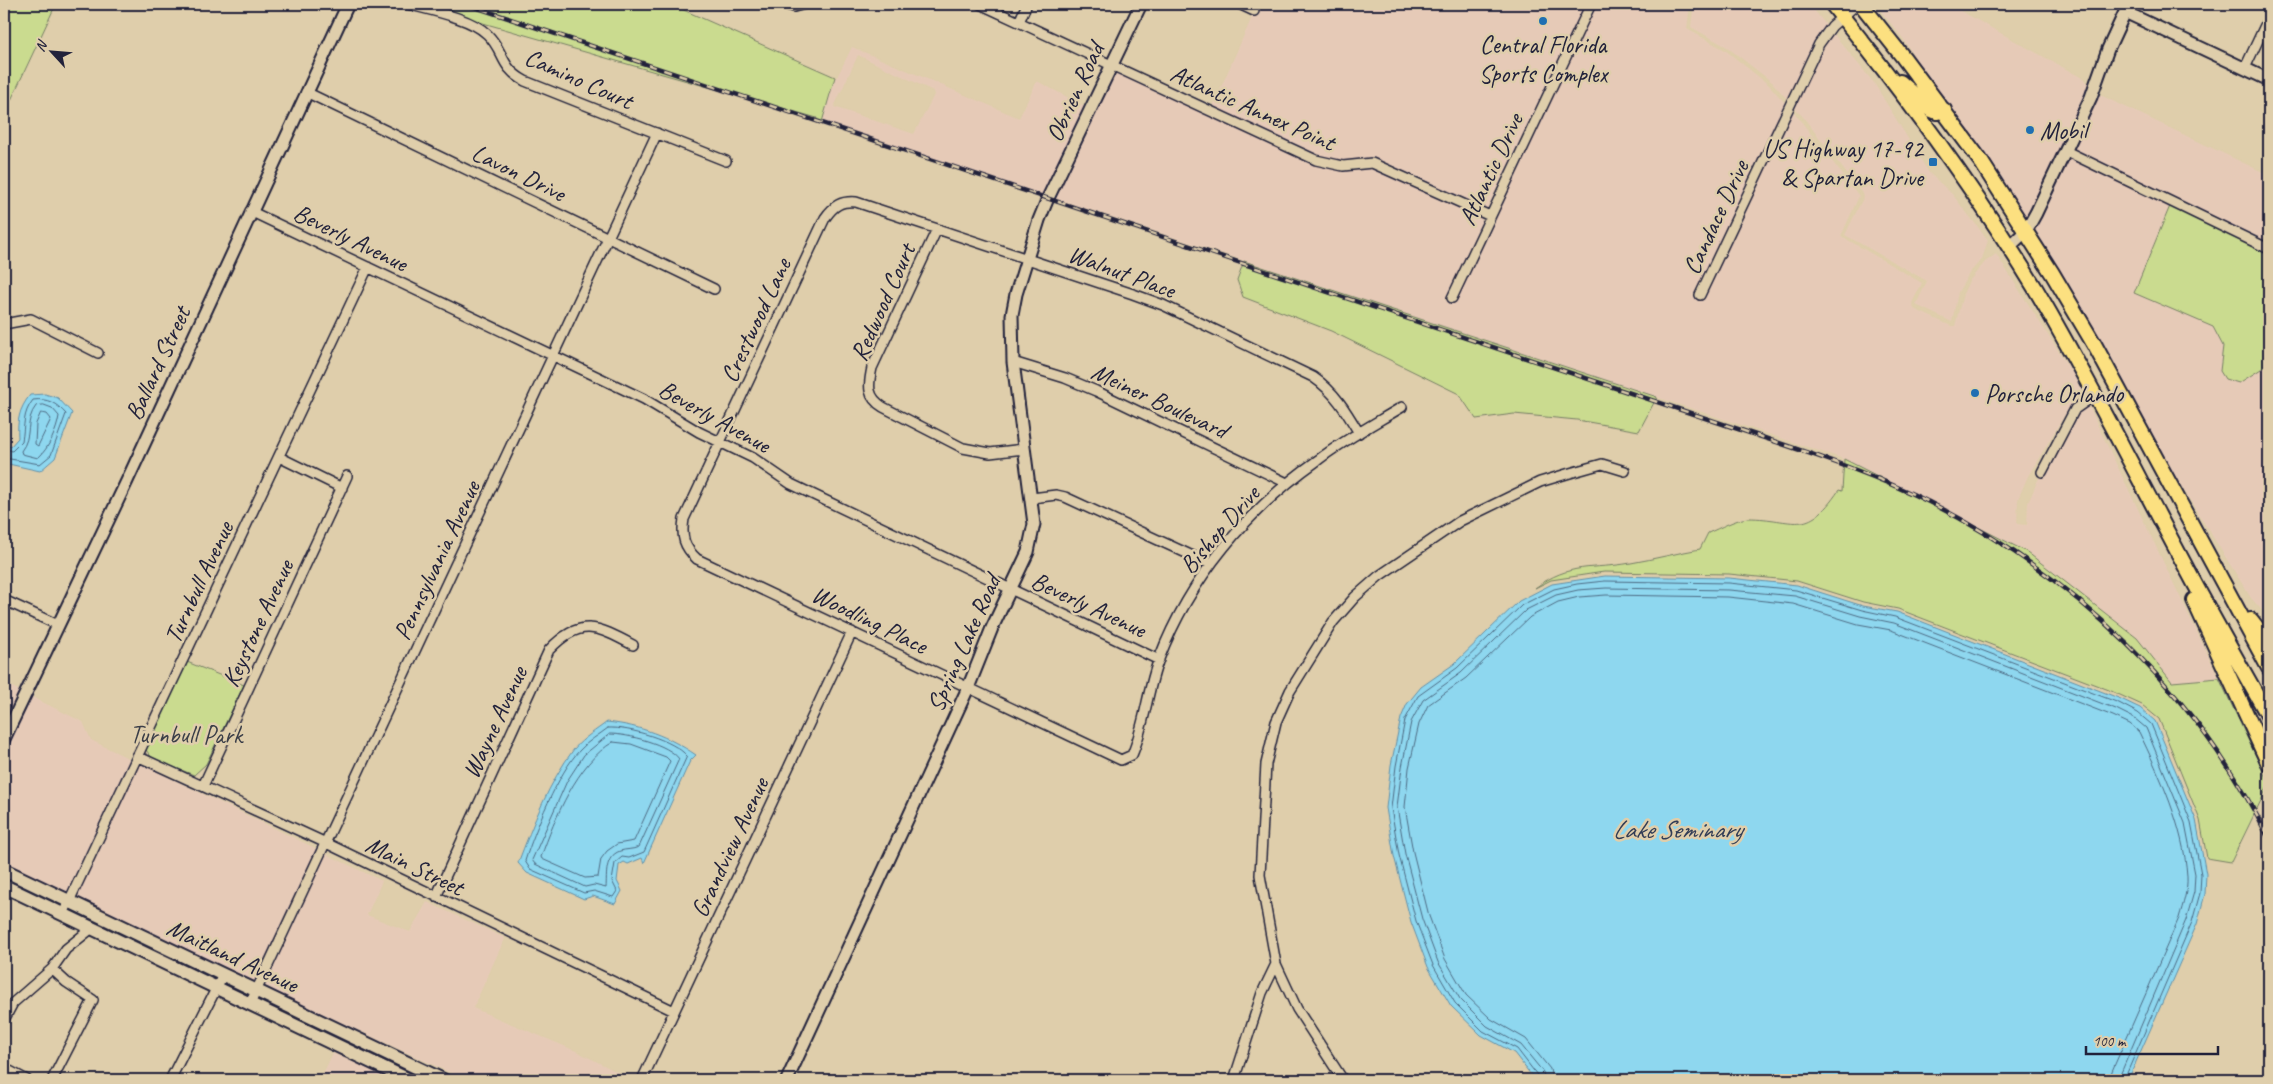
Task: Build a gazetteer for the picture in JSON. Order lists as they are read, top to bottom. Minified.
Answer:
{"streets":{"main road":["Maitland Avenue"],"street":["Camino Court","Obrien Road","Atlantic Annex Point","Atlantic Drive","Lavon Drive","Candace Drive","Beverly Avenue","Walnut Place","Redwood Court","Crestwood Lane","Ballard Street","Meiner Boulevard","Bishop Drive","Pennsylvania Avenue","Turnbull Avenue","Woodling Place","Keystone Avenue","Spring Lake Road","Wayne Avenue","Grandview Avenue","Main Street"]},"crossings":[["Camino Court","Pennsylvania Avenue"],["Obrien Road","Atlantic Annex Point"],["Obrien Road","Spring Lake Road"],["Atlantic Annex Point","Atlantic Drive"],["Lavon Drive","Ballard Street"],["Lavon Drive","Pennsylvania Avenue"],["Beverly Avenue","Crestwood Lane"],["Beverly Avenue","Ballard Street"],["Beverly Avenue","Bishop Drive"],["Beverly Avenue","Pennsylvania Avenue"],["Beverly Avenue","Turnbull Avenue"],["Beverly Avenue","Spring Lake Road"],["Walnut Place","Redwood Court"],["Walnut Place","Crestwood Lane"],["Walnut Place","Bishop Drive"],["Walnut Place","Spring Lake Road"],["Redwood Court","Spring Lake Road"],["Crestwood Lane","Woodling Place"],["Meiner Boulevard","Bishop Drive"],["Meiner Boulevard","Spring Lake Road"],["Bishop Drive","Woodling Place"],["Pennsylvania Avenue","Main Street"],["Pennsylvania Avenue","Maitland Avenue"],["Turnbull Avenue","Main Street"],["Turnbull Avenue","Maitland Avenue"],["Woodling Place","Spring Lake Road"],["Woodling Place","Grandview Avenue"],["Keystone Avenue","Main Street"],["Wayne Avenue","Main Street"],["Grandview Avenue","Main Street"]],"water":["Lake Seminary"],"parks":["Turnbull Park"],"places":{"other":["Central Florida Sports Complex","Mobil","Porsche Orlando"],"transit":["US Highway 17-92 & Spartan Drive"]},"scale_bar":"100 m","north":"top left"}
